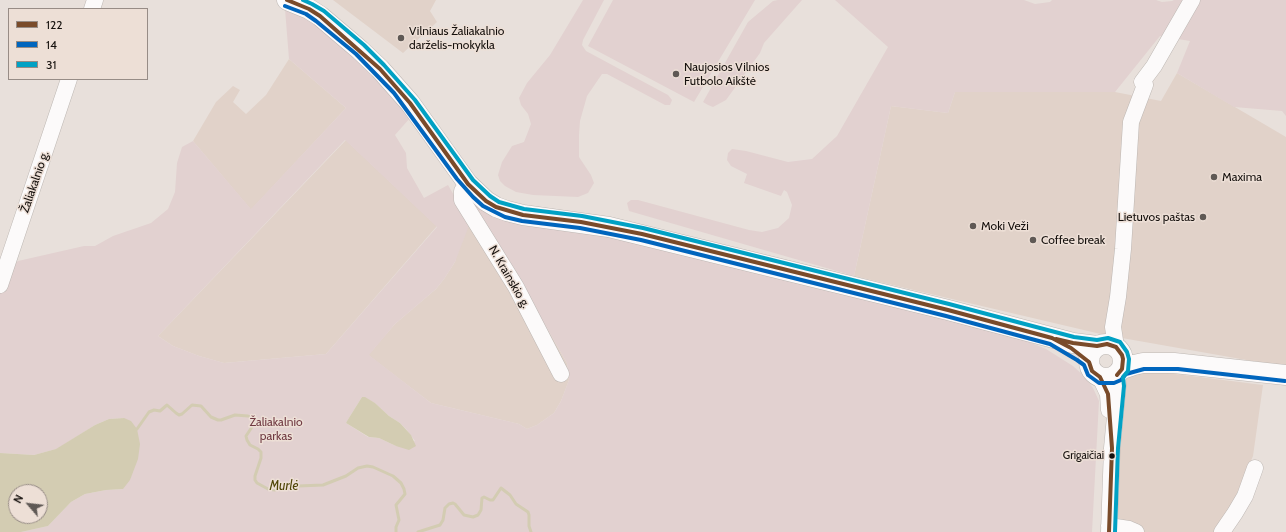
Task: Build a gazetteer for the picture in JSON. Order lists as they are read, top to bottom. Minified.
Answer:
{"streets":{"street":["Žaliakalnio g.","N. Krainskio g."]},"water":["Murlė"],"parks":["Žaliakalnio parkas"],"places":["Vilniaus Žaliakalnio darželis-mokykla","Naujosios Vilnios Futbolo Aikštė","Maxima","Lietuvos paštas","Moki Veži","Coffee break","Grigaičiai"],"lines":["transit line 122","transit line 31","transit line 14"],"legend":["122","14","31"],"north":"top left"}
